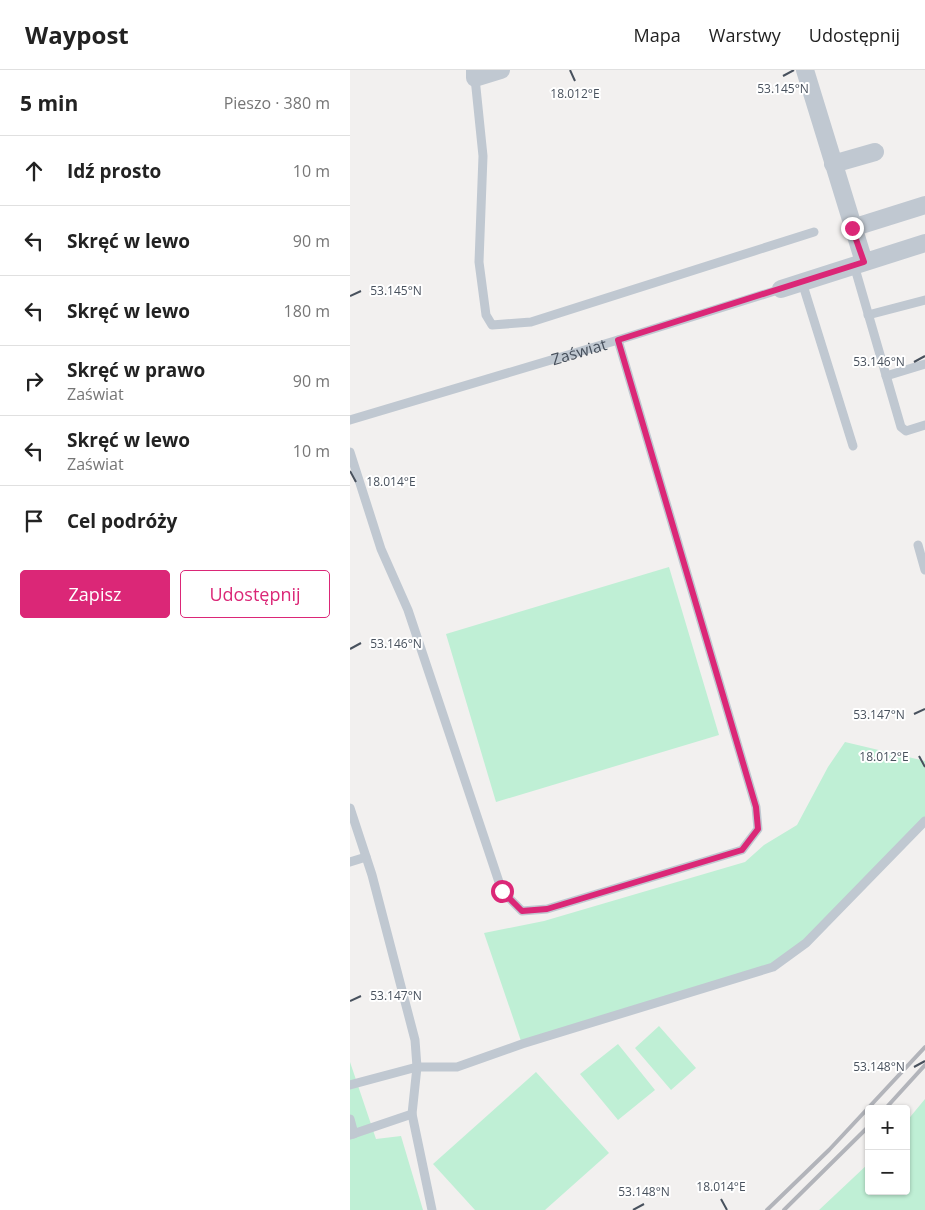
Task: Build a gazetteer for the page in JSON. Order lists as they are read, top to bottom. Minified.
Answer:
{"streets":{"street":["Zaświat"]},"page":{"header":"Waypost","nav":["Mapa","Warstwy","Udostępnij"],"heading":["5 min","Pieszo · 380 m"],"list":[["Idź prosto","10 m"],["Skręć w lewo","90 m"],["Skręć w lewo","180 m"],["Skręć w prawo","Zaświat","90 m"],["Skręć w lewo","Zaświat","10 m"],"Cel podróży"],"buttons":["Zapisz","Udostępnij"],"map_buttons":["+","−"]},"coordinates":["53.145°N","18.012°E","53.146°N","18.014°E","53.147°N","53.148°N"]}
